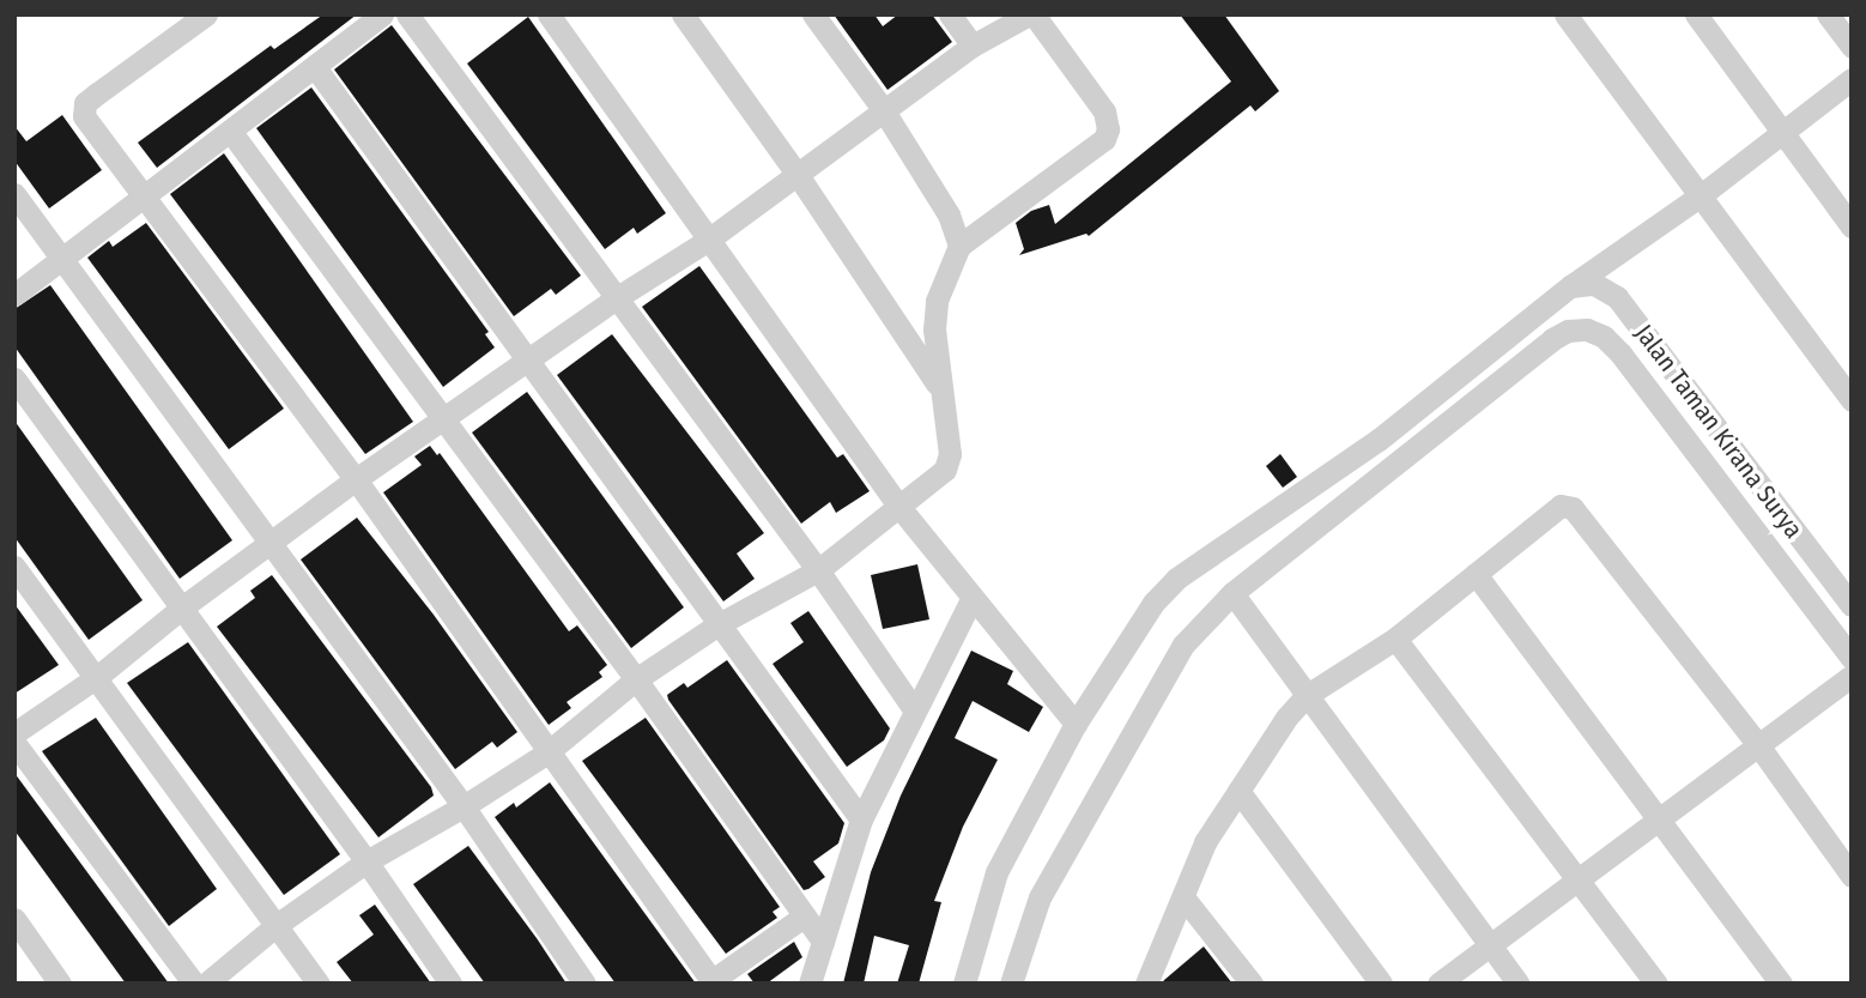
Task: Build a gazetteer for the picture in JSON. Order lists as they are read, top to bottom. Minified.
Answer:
{"streets":{"street":["Jalan Taman Kirana Surya"]}}
